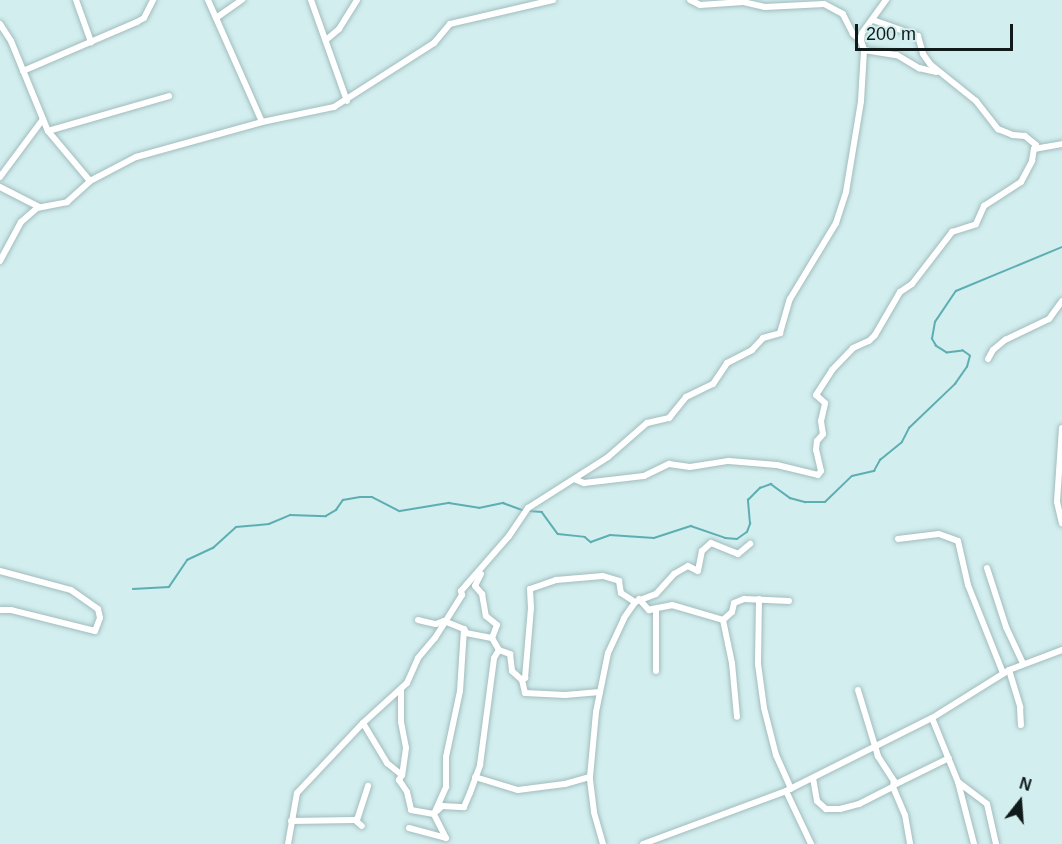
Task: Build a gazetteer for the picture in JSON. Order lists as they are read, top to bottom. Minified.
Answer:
{"scale_bar":"200 m","north":"top"}
